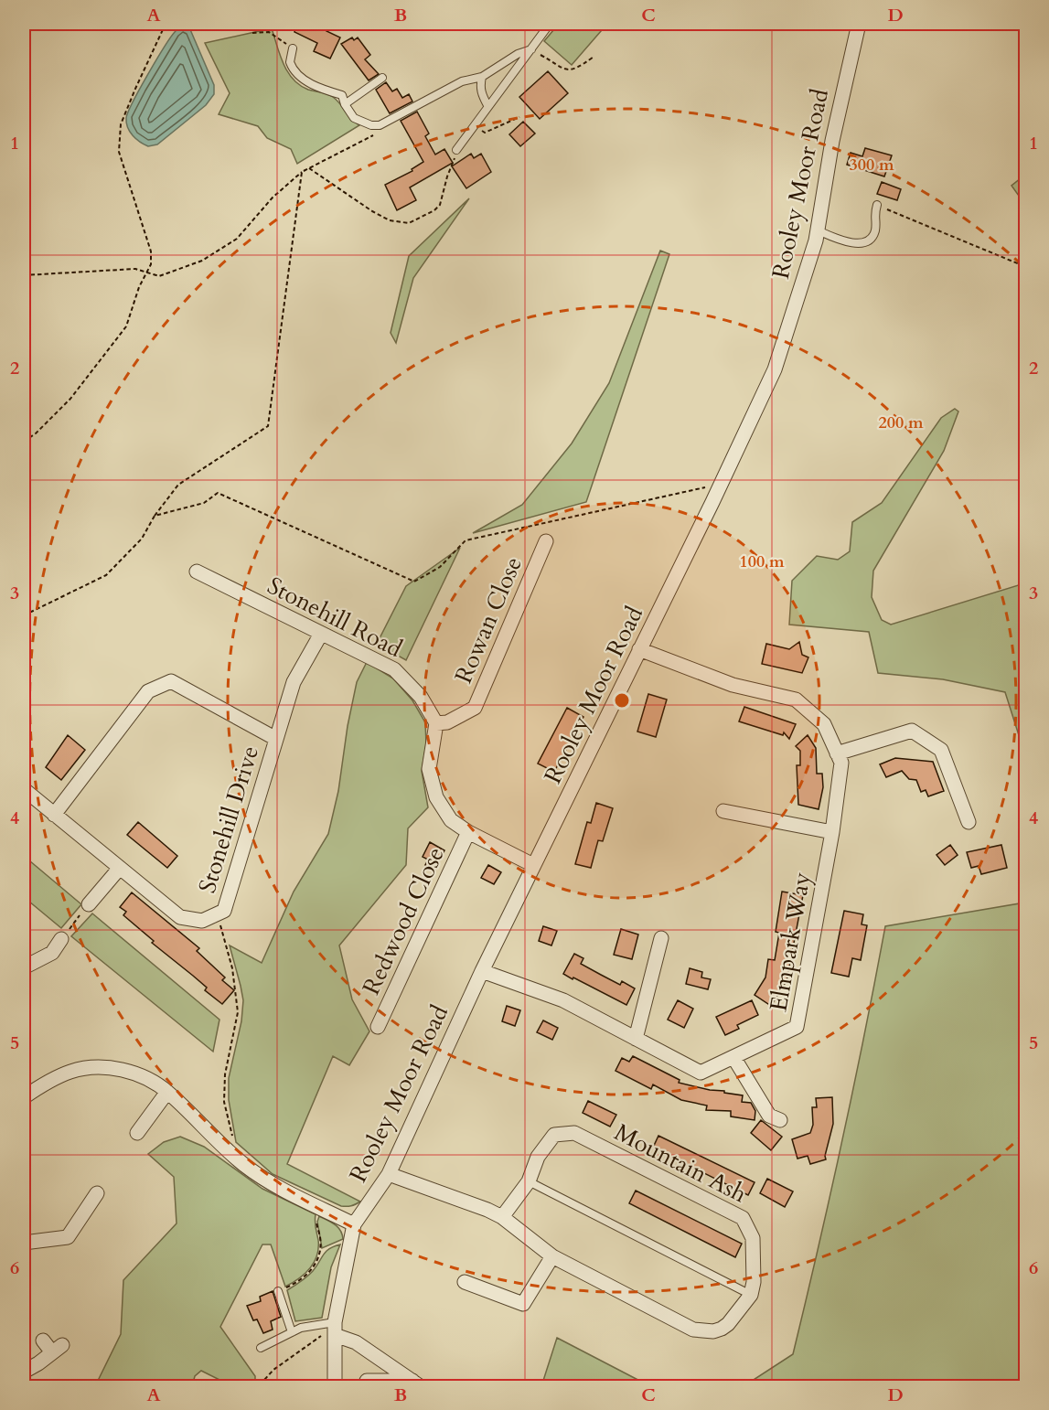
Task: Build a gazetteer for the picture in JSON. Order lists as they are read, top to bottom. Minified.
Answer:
{"streets":{"street":["Rooley Moor Road","Stonehill Road","Rowan Close","Stonehill Drive","Redwood Close","Elmpark Way","Mountain Ash"]},"crossings":[["Rooley Moor Road","Elmpark Way"],["Stonehill Road","Rowan Close"],["Stonehill Road","Stonehill Drive"]],"grid":{"columns":["A","B","C","D"],"rows":["1","2","3","4","5","6"]},"rings":["300 m","200 m","100 m"]}
